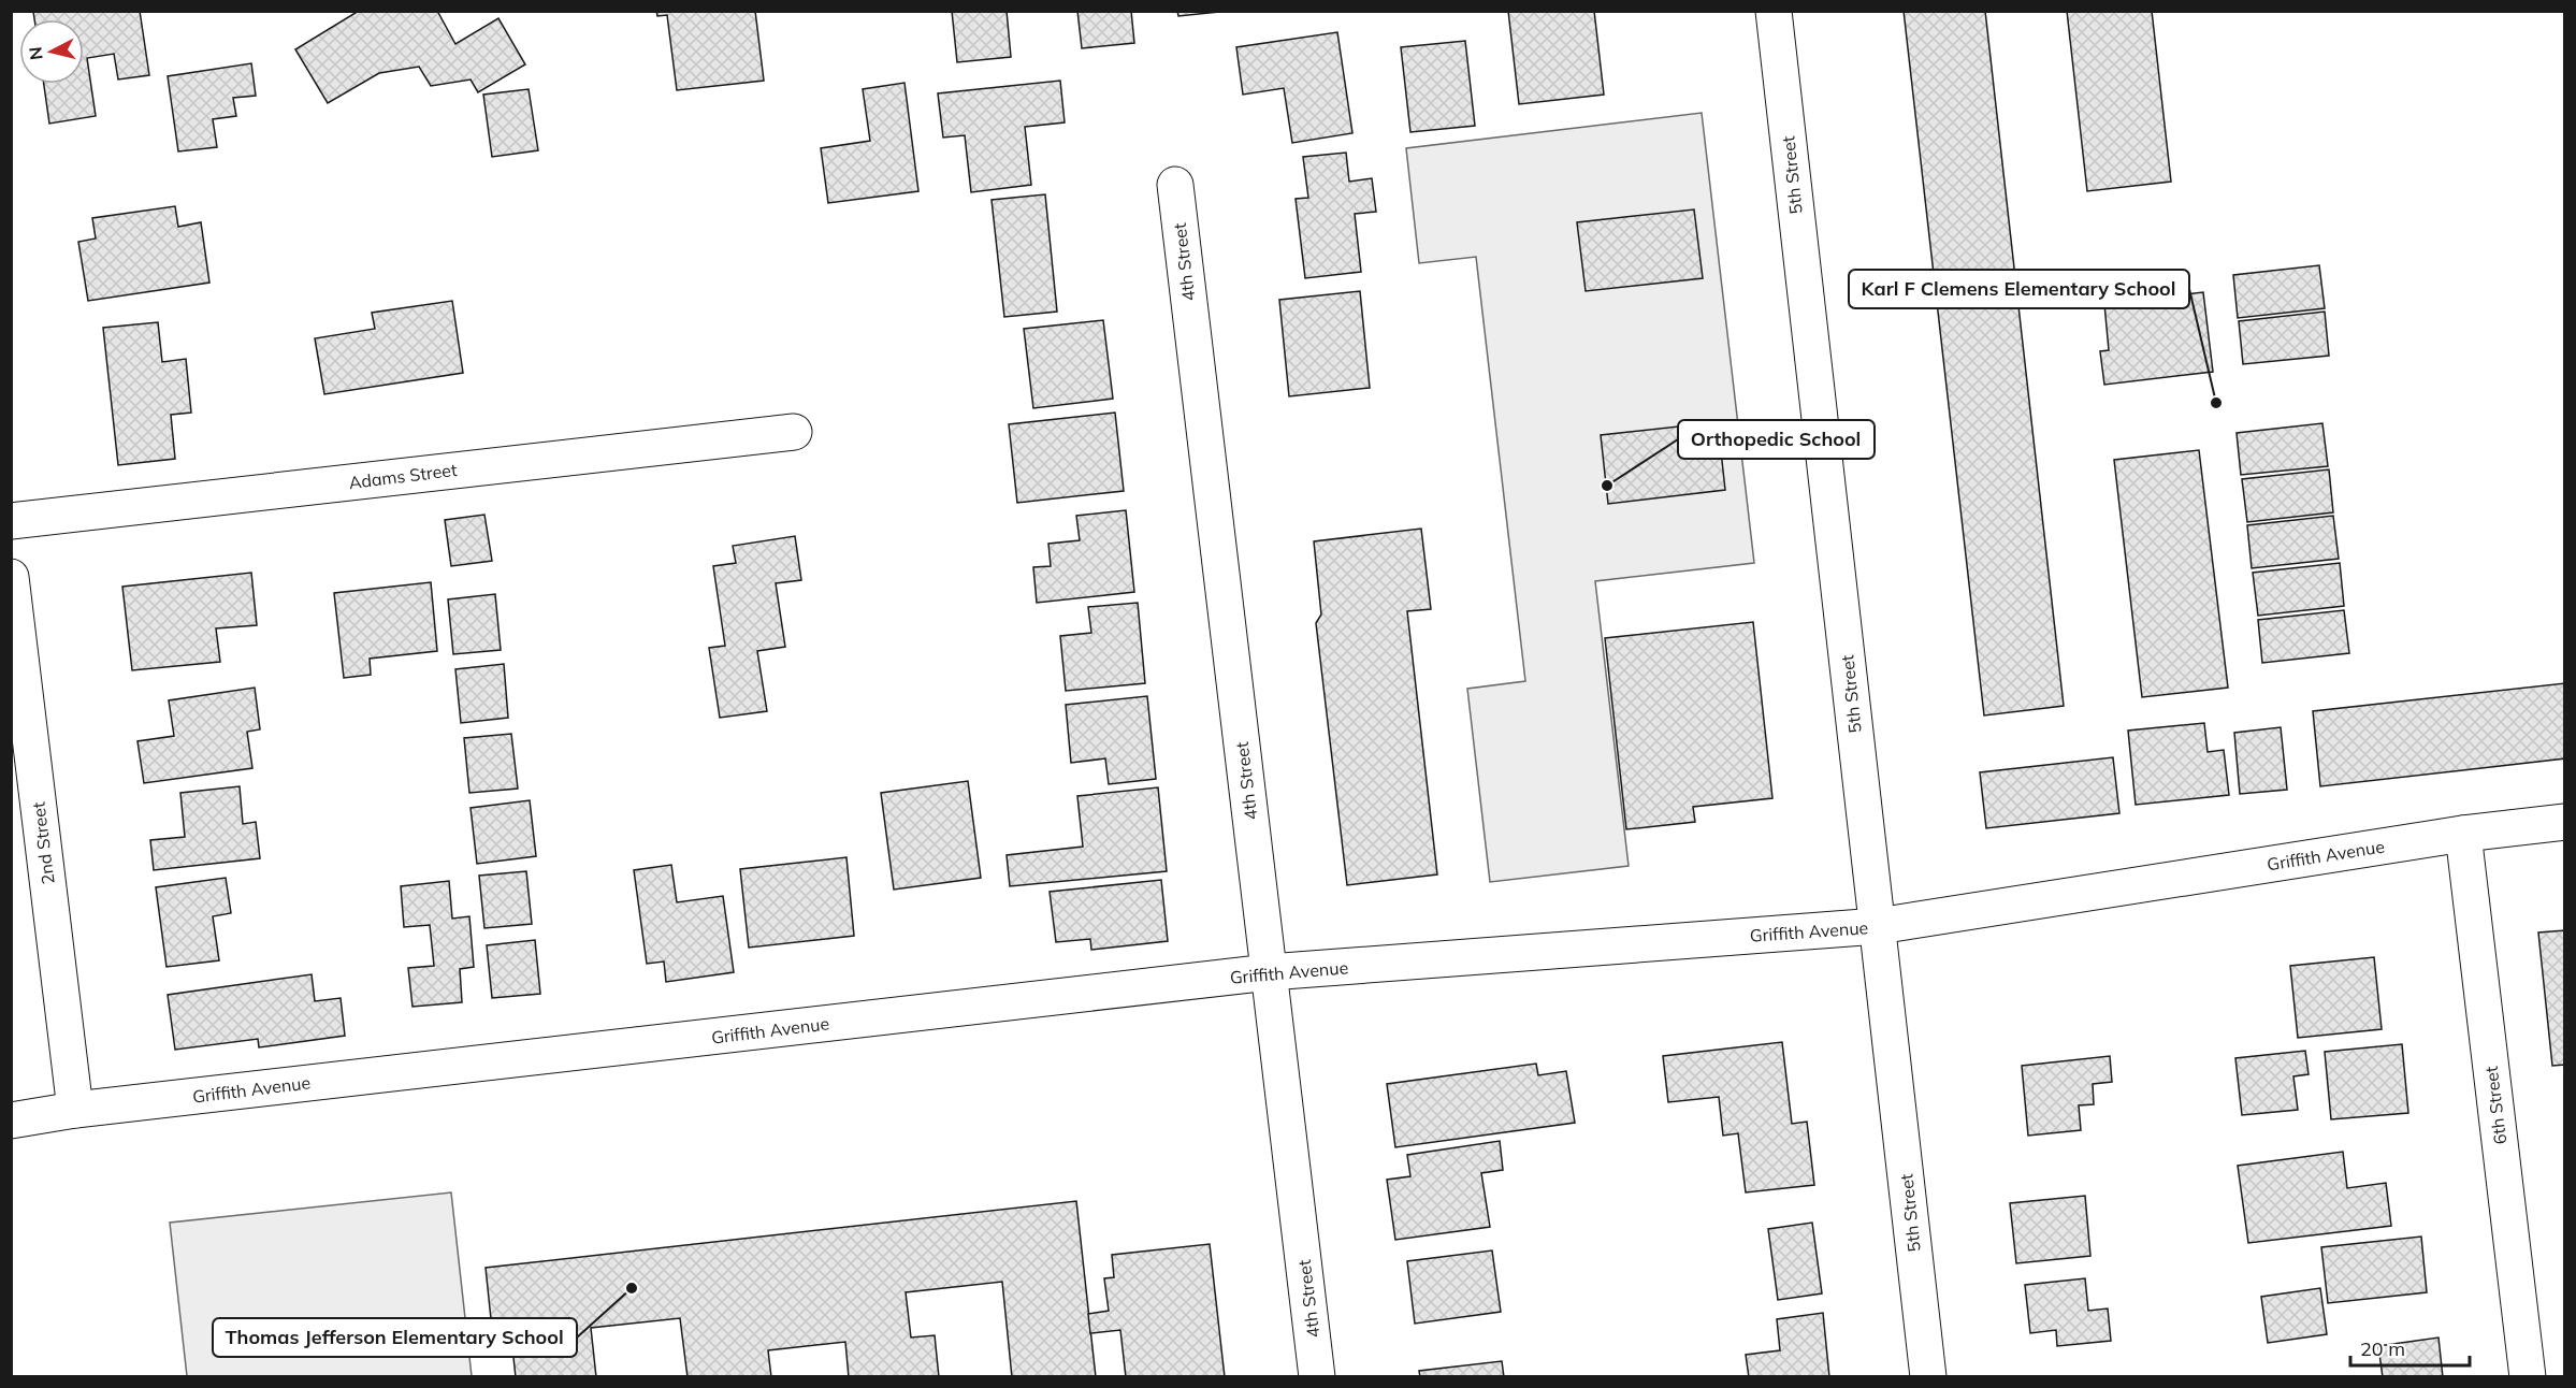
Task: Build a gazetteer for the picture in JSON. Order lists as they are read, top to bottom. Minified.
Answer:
{"streets":{"street":["5th Street","4th Street","Adams Street","2nd Street","Griffith Avenue","6th Street"]},"crossings":[["5th Street","Griffith Avenue"],["4th Street","Griffith Avenue"],["2nd Street","Griffith Avenue"],["Griffith Avenue","6th Street"]],"places":["Karl F Clemens Elementary School","Orthopedic School","Thomas Jefferson Elementary School"],"scale_bar":"20 m","north":"left"}
